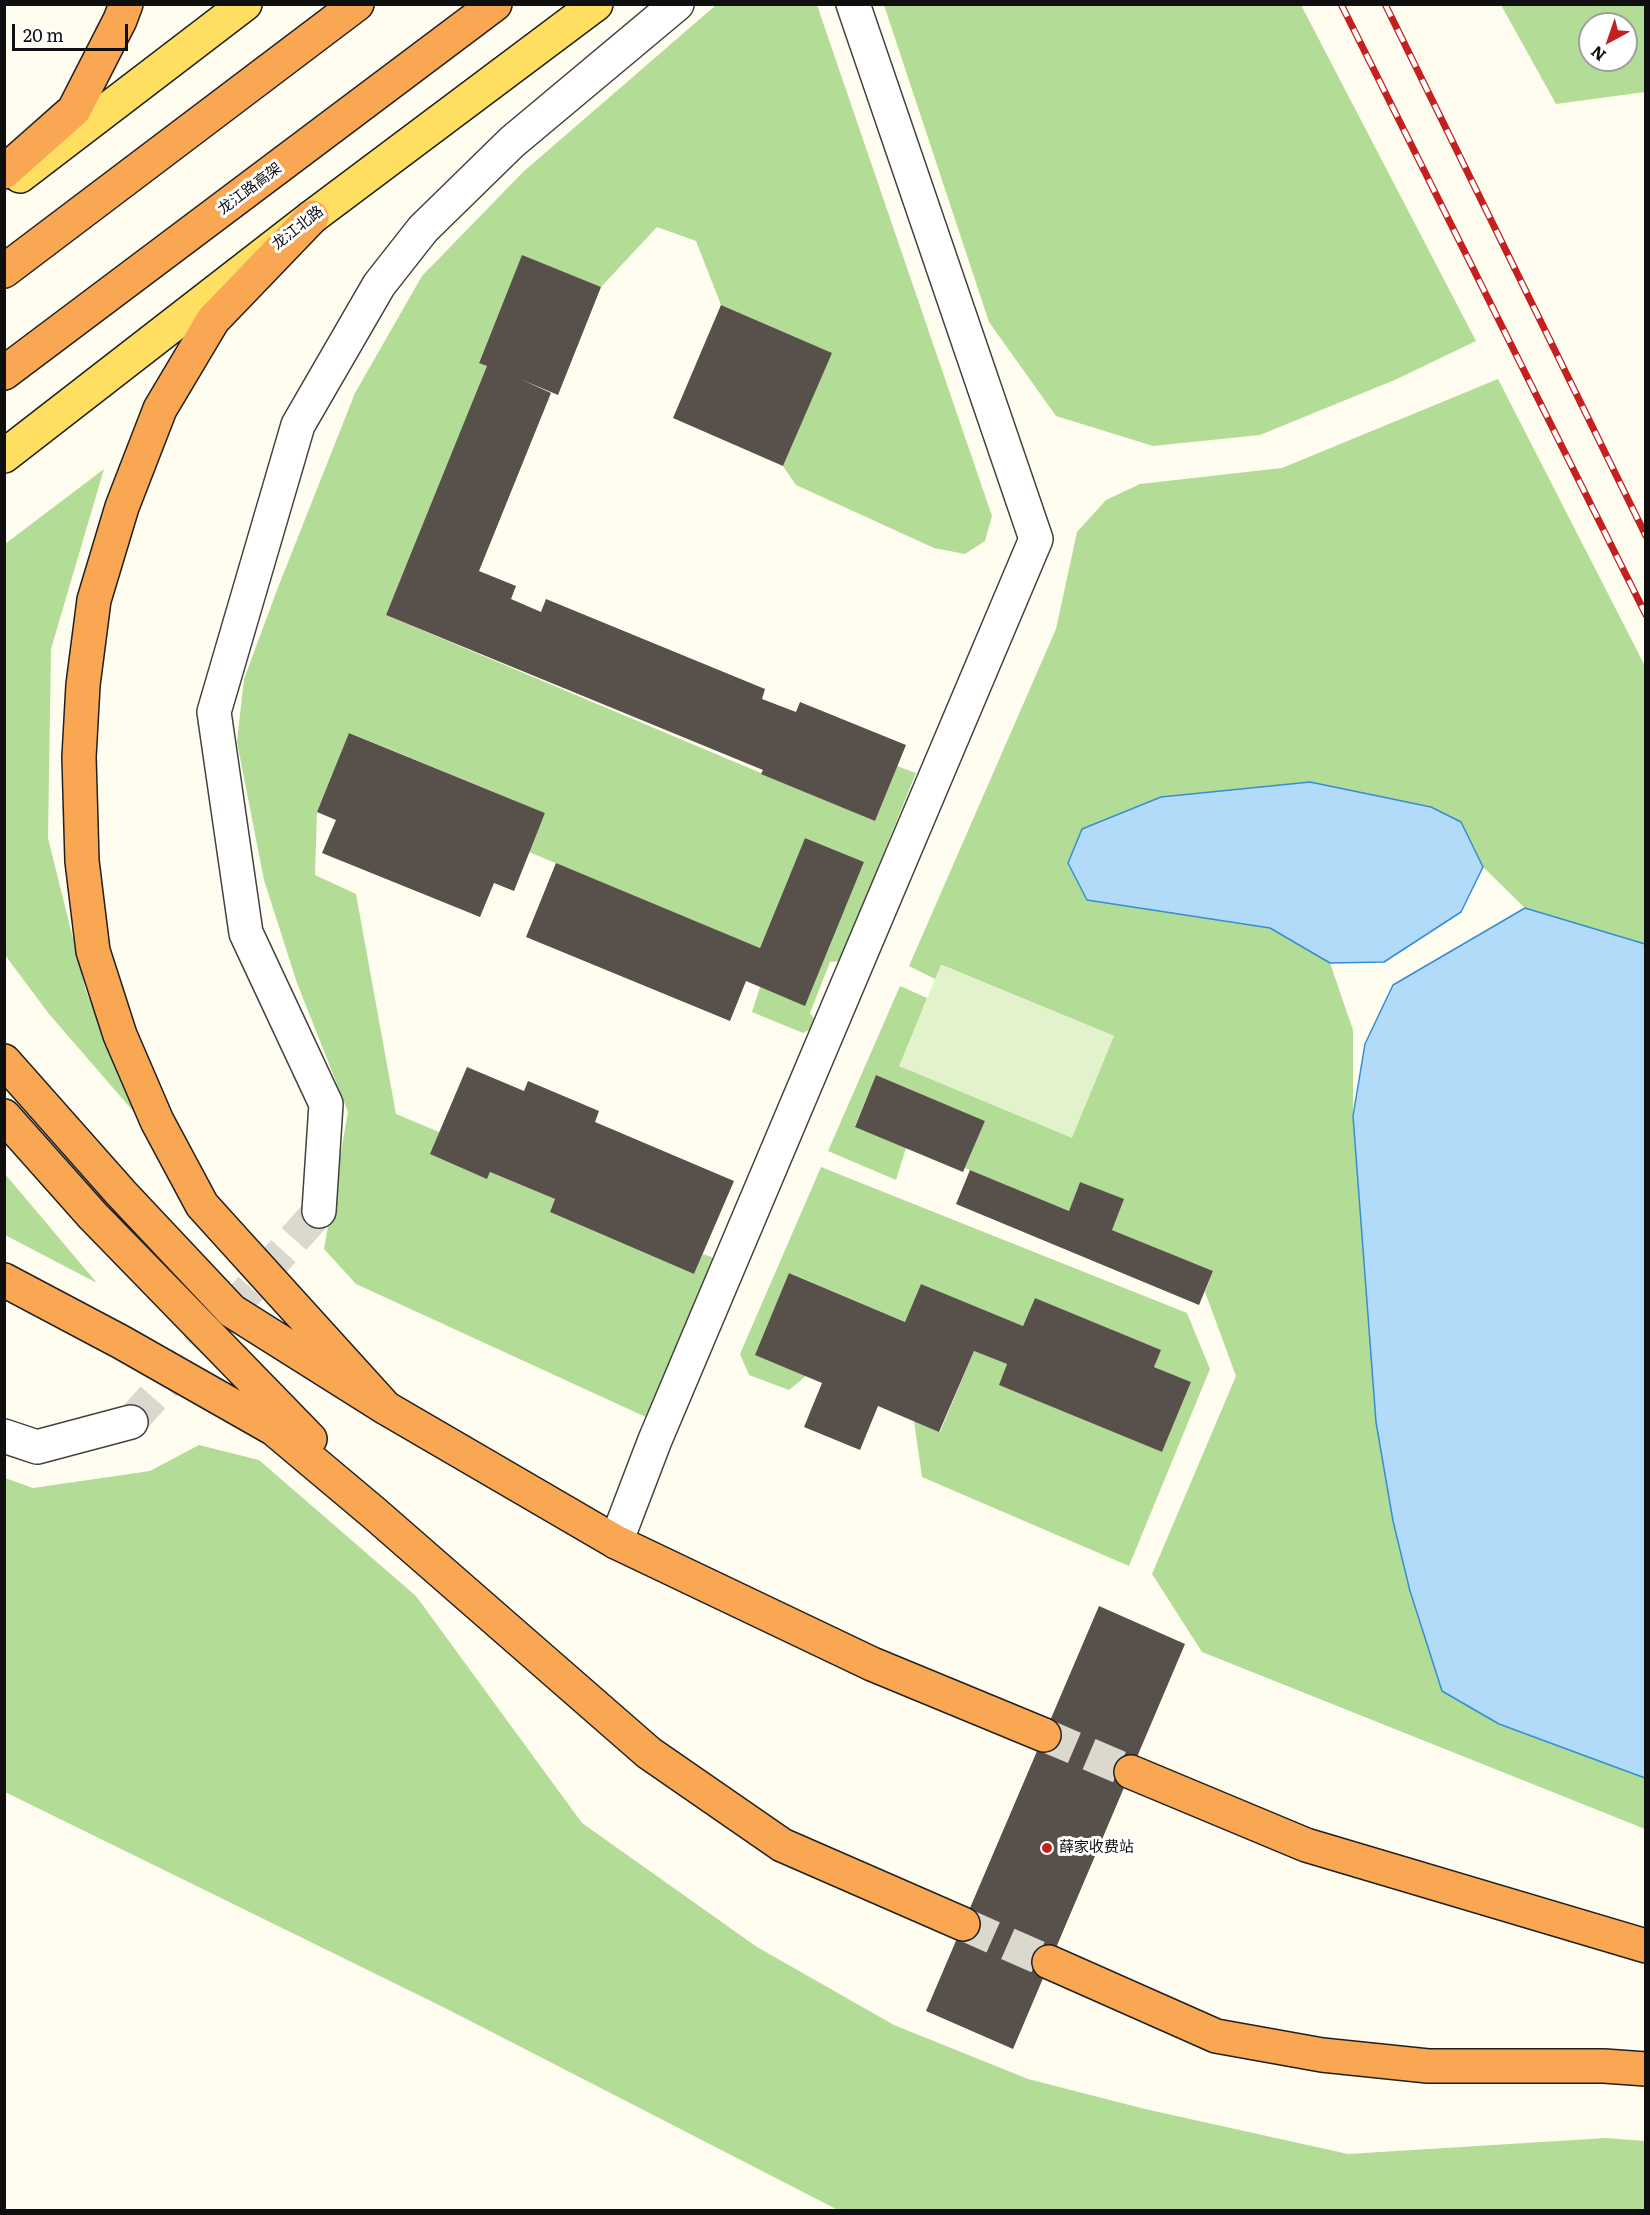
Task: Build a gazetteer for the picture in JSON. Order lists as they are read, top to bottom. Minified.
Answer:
{"streets":{"highway":["龙江路高架"],"main road":["龙江北路"]},"places":["薛家收费站"],"scale_bar":"20 m","north":"bottom left"}
